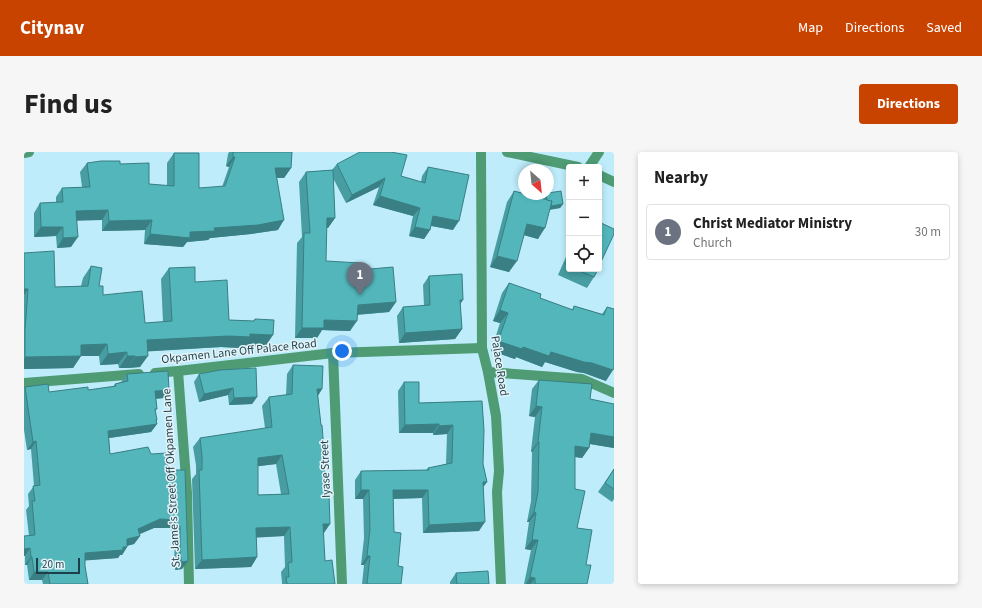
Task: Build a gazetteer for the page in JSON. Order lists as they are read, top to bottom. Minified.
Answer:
{"streets":{"street":["Okpamen Lane Off Palace Road","Palace Road","Iyase Street","St. Jame's Street Off Okpamen Lane"]},"crossings":[["Okpamen Lane Off Palace Road","Palace Road"],["Okpamen Lane Off Palace Road","Iyase Street"],["Okpamen Lane Off Palace Road","St. Jame's Street Off Okpamen Lane"]],"scale_bar":"20 m","north":"bottom right","page":{"header":"Citynav","nav":["Map","Directions","Saved"],"title":"Find us","buttons":"Directions","heading":"Nearby","map_buttons":["+","−"],"list":[{"mark":"1","name":"Christ Mediator Ministry","note":"Church","value":"30 m"}],"pins":"1","scale":"20 m"}}
